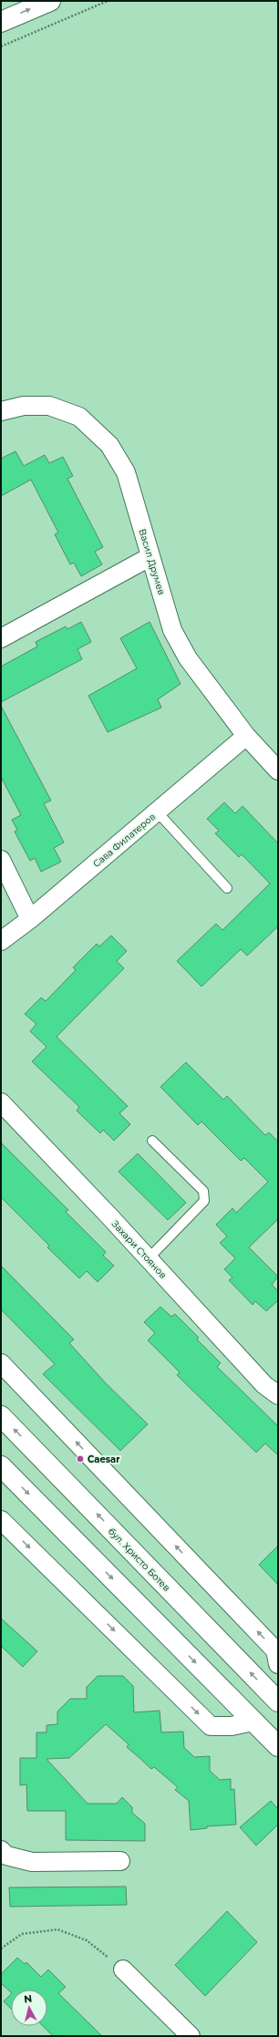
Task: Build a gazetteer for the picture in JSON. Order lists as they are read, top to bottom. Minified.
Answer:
{"streets":{"main road":["бул. Христо Ботев"],"street":["Васил Друмев","Сава Филатеров","Захари Стоянов"]},"crossings":[["Васил Друмев","Сава Филатеров"]],"places":["Caesar"],"north":"top"}
